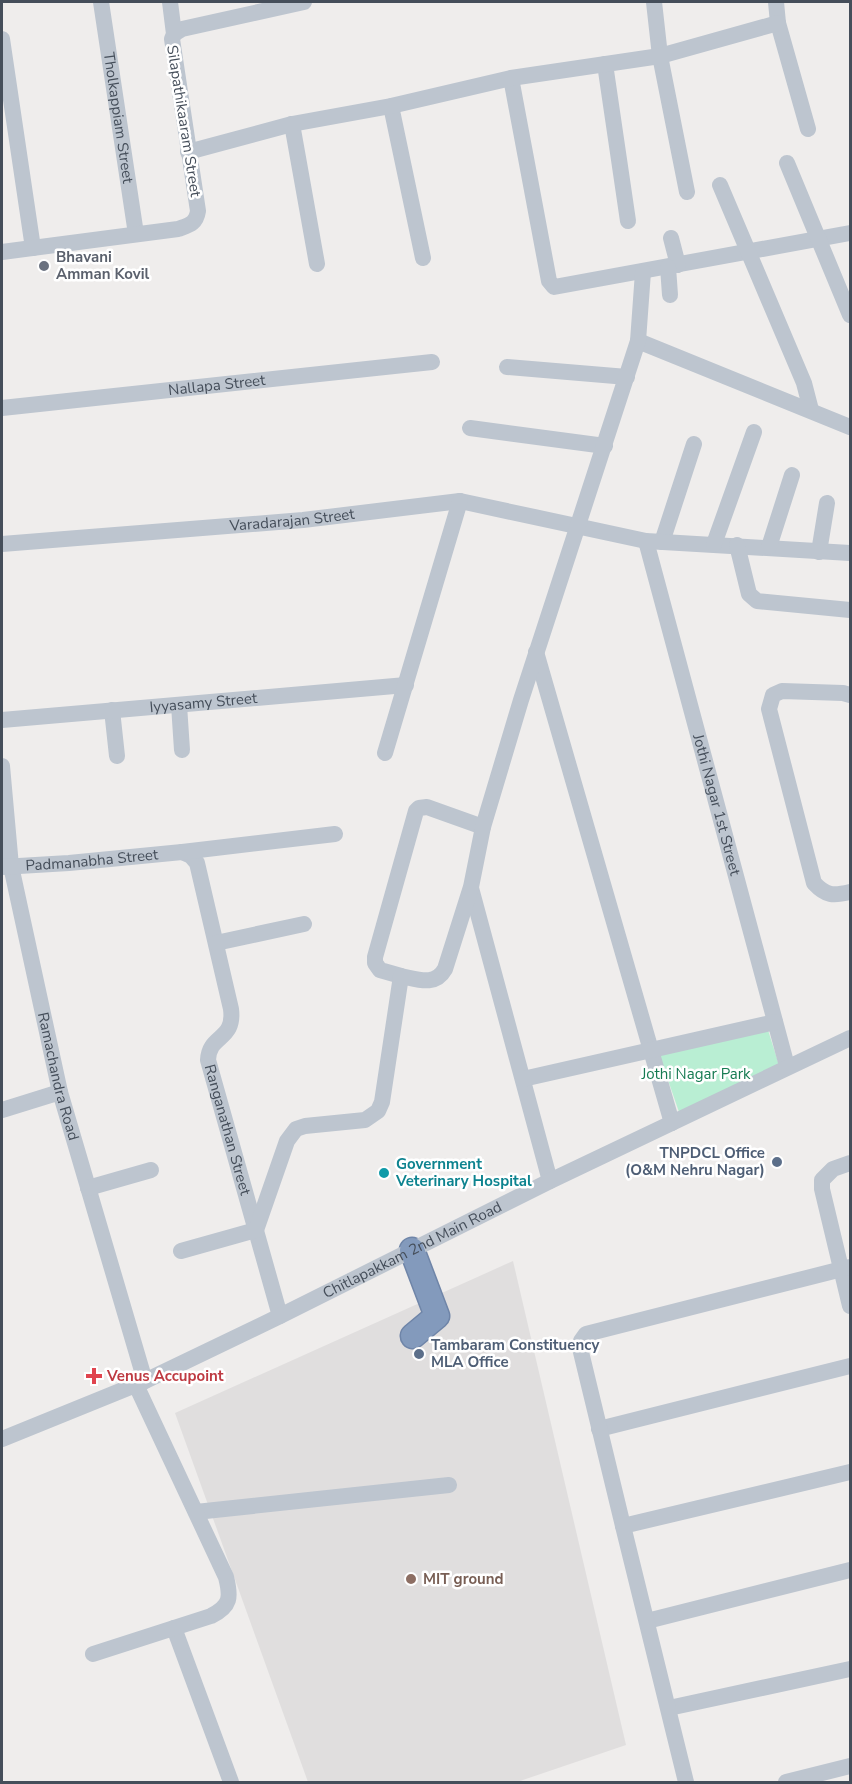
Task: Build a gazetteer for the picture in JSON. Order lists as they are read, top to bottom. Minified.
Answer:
{"streets":{"street":["Tholkappiam Street","Silapathikaaram Street","Nallapa Street","Varadarajan Street","Iyyasamy Street","Jothi Nagar 1st Street","Padmanabha Street","Ramachandra Road","Ranganathan Street","Chitlapakkam 2nd Main Road"]},"crossings":[["Tholkappiam Street","Silapathikaaram Street"],["Varadarajan Street","Jothi Nagar 1st Street"],["Jothi Nagar 1st Street","Chitlapakkam 2nd Main Road"],["Padmanabha Street","Ramachandra Road"],["Padmanabha Street","Ranganathan Street"],["Ramachandra Road","Chitlapakkam 2nd Main Road"],["Ranganathan Street","Chitlapakkam 2nd Main Road"]],"parks":["Jothi Nagar Park"],"places":{"other":["Bhavani Amman Kovil","TNPDCL Office (O&M Nehru Nagar)","Government Veterinary Hospital","Tambaram Constituency MLA Office","MIT ground"],"health":["Venus Accupoint"]}}
